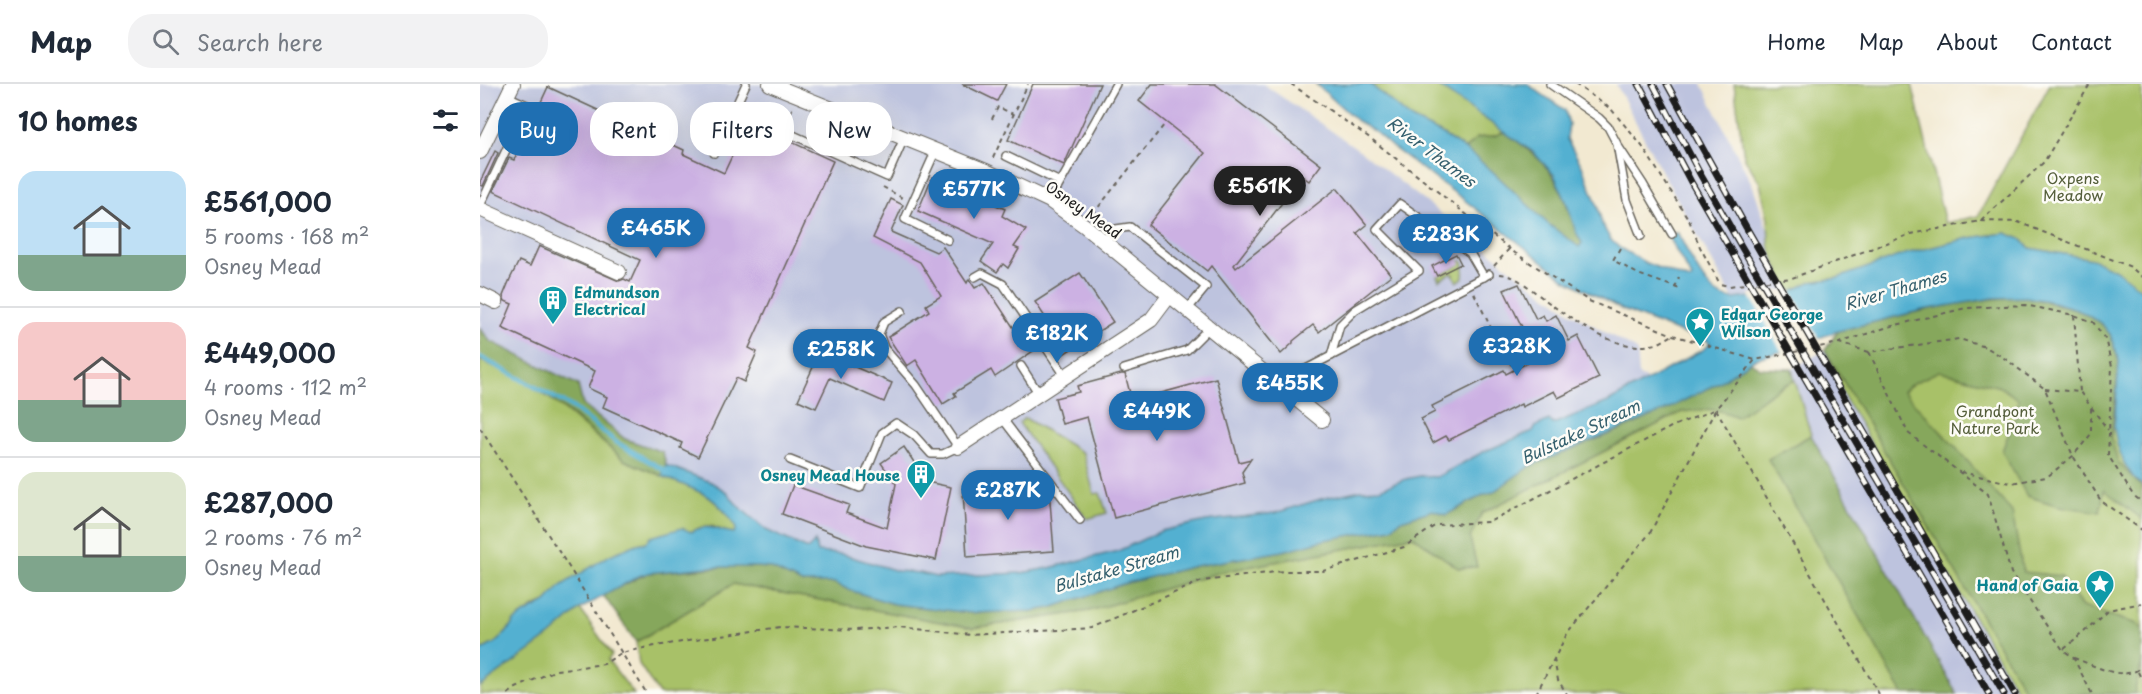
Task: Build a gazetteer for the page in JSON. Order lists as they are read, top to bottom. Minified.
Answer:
{"streets":{"street":["Osney Mead"]},"water":["River Thames","Bulstake Stream"],"parks":["Oxpens Meadow","Grandpont Nature Park"],"places":{"building":["Edmundson Electrical","Osney Mead House"],"place":["Edgar George Wilson","Hand of Gaia"]},"page":{"header":"Map","search":"Search here","nav":["Home","Map","About","Contact"],"heading":"10 homes","chip":["Buy","Rent","Filters","New"],"list":[{"name":"£561,000","note":"5 rooms · 168 m² · Osney Mead"},{"name":"£449,000","note":"4 rooms · 112 m² · Osney Mead"},{"name":"£287,000","note":"2 rooms · 76 m² · Osney Mead"}],"price":["£561K","£577K","£465K","£283K","£182K","£328K","£258K","£455K","£449K","£287K"]}}
